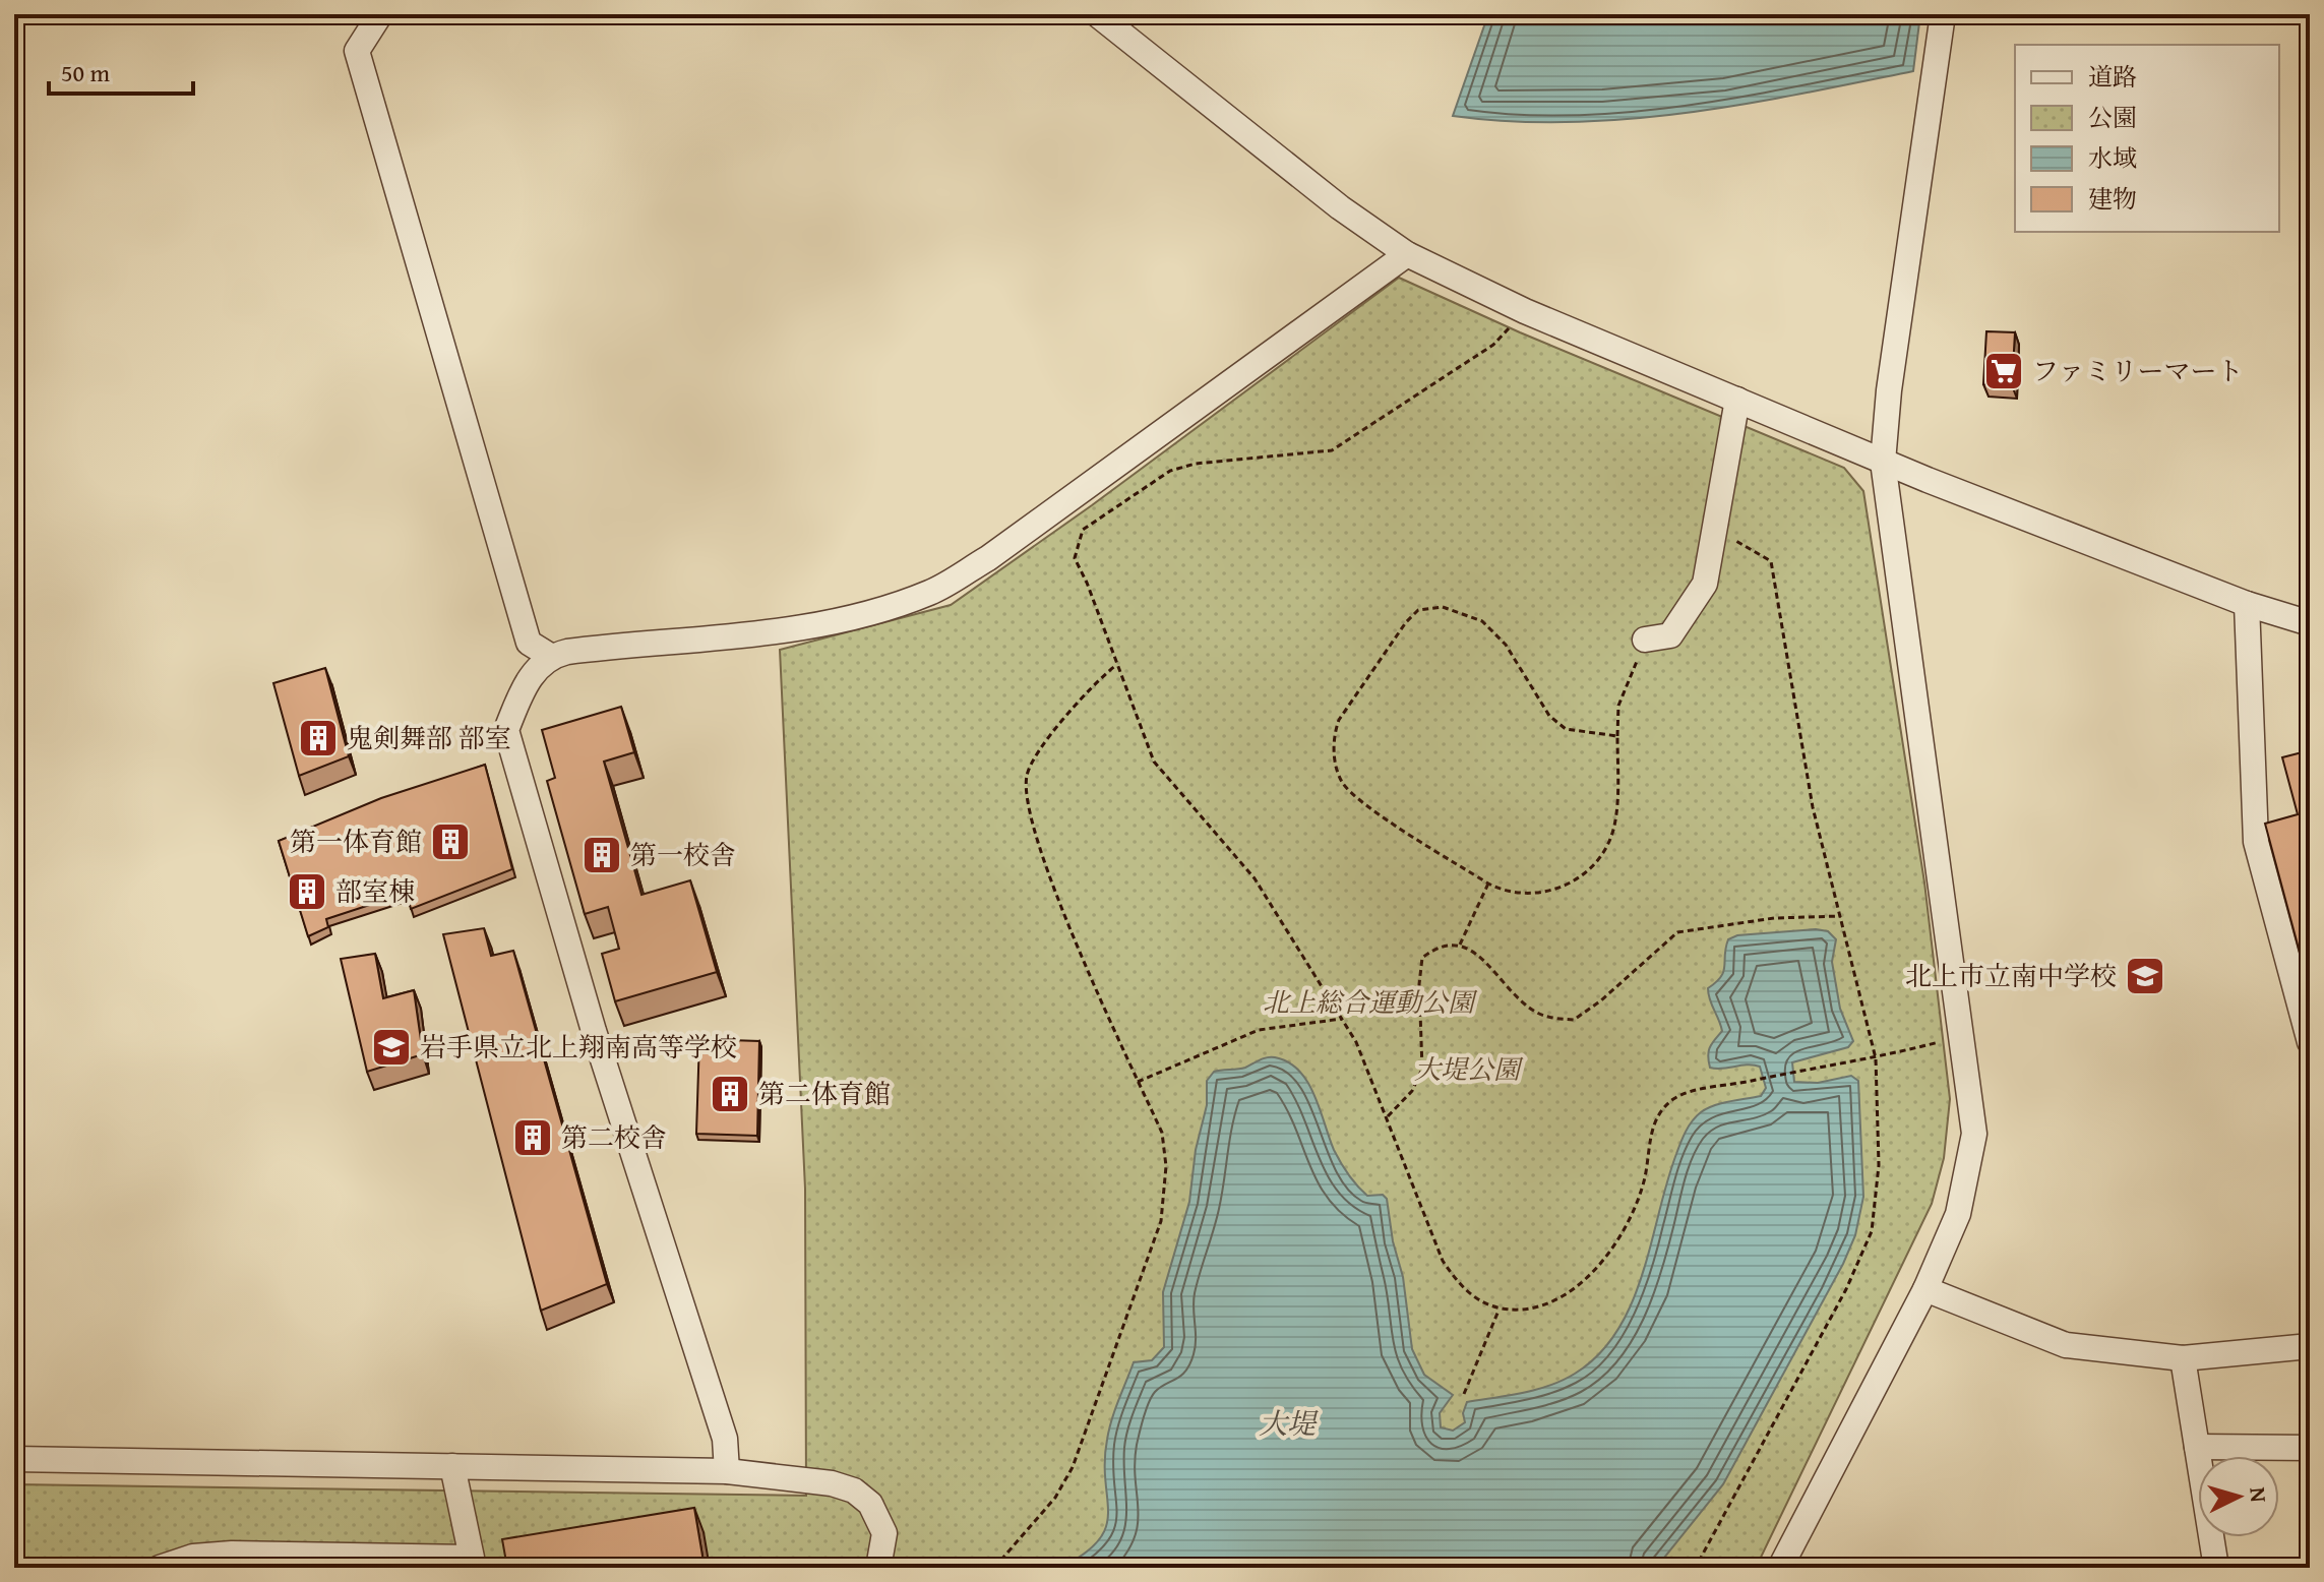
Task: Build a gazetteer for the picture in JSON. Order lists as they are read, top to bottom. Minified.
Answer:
{"water":["大堤"],"parks":["北上総合運動公園","大堤公園"],"places":{"supermarket":["ファミリーマート"],"building":["鬼剣舞部 部室","第一体育館","第一校舎","部室棟","第二体育館","第二校舎"],"school or university":["北上市立南中学校","岩手県立北上翔南高等学校"]},"legend":["道路","公園","水域","建物"],"scale_bar":"50 m","north":"right"}
